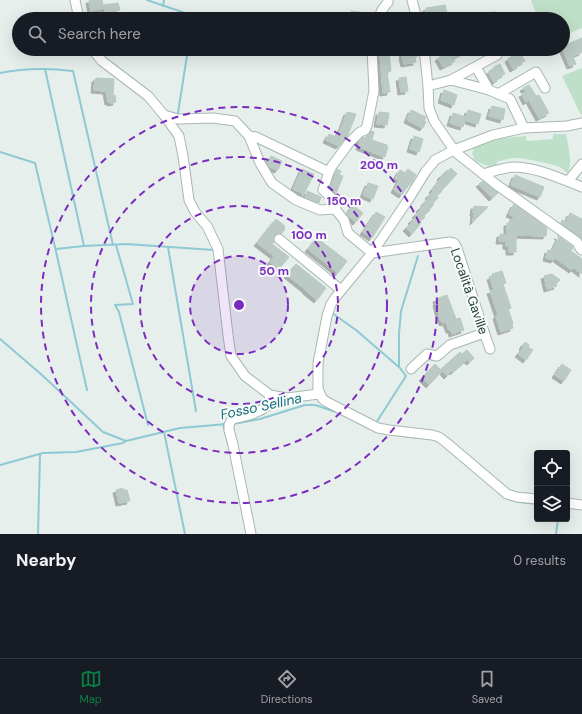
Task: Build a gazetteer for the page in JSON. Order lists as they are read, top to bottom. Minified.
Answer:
{"streets":{"street":["Località Gaville"]},"water":["Fosso Sellina"],"page":{"search":"Search here","heading":["Nearby","0 results"],"nav":["Map","Directions","Saved"]},"rings":["200 m","150 m","100 m","50 m"]}
